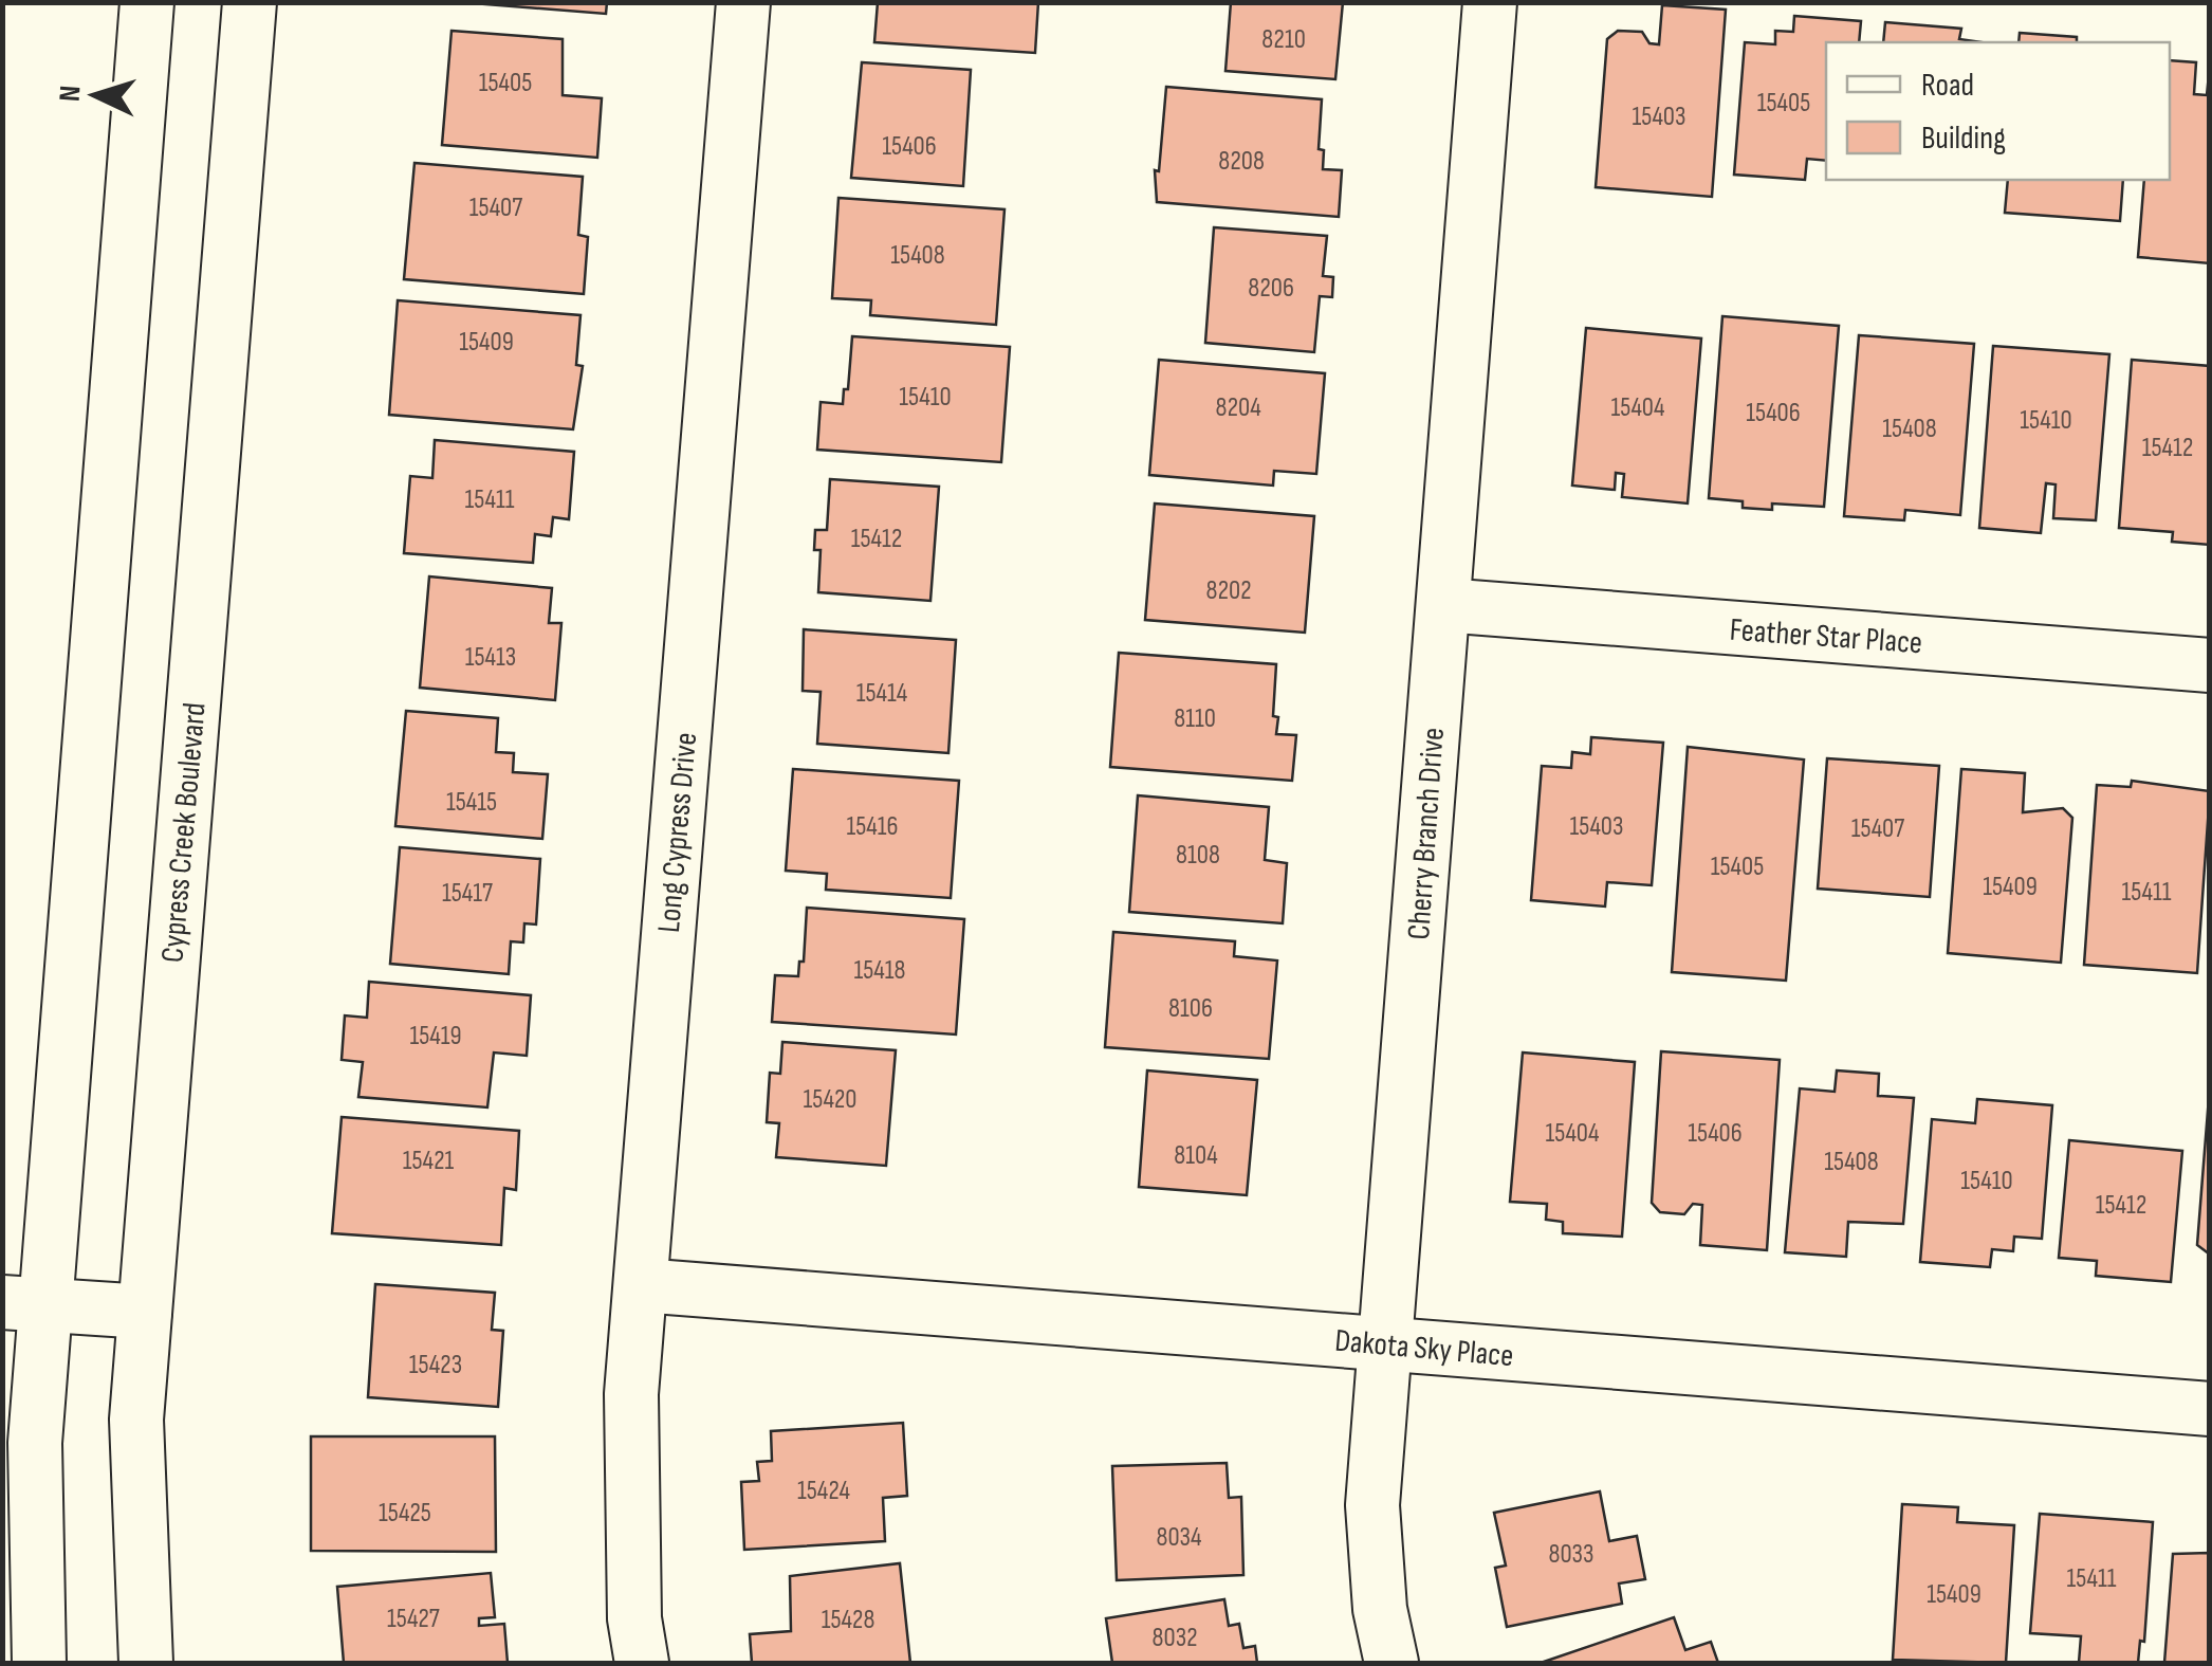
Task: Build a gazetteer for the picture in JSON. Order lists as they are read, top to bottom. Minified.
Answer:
{"streets":{"street":["Feather Star Place","Cypress Creek Boulevard","Long Cypress Drive","Cherry Branch Drive","Dakota Sky Place"]},"crossings":[["Feather Star Place","Cherry Branch Drive"],["Long Cypress Drive","Dakota Sky Place"],["Cherry Branch Drive","Dakota Sky Place"]],"house_numbers":["8210","15405","15405","15403","15406","8208","15407","15408","8206","15409","15410","8204","15404","15406","15410","15408","15412","15411","15412","8202","15413","15414","8110","15415","15416","15403","15407","8108","15405","15409","15411","15417","15418","8106","15419","15420","15404","15406","8104","15421","15408","15410","15412","15423","15424","15425","8034","8033","15411","15409","15427","15428","8032"],"legend":["Road","Building"],"north":"left"}
